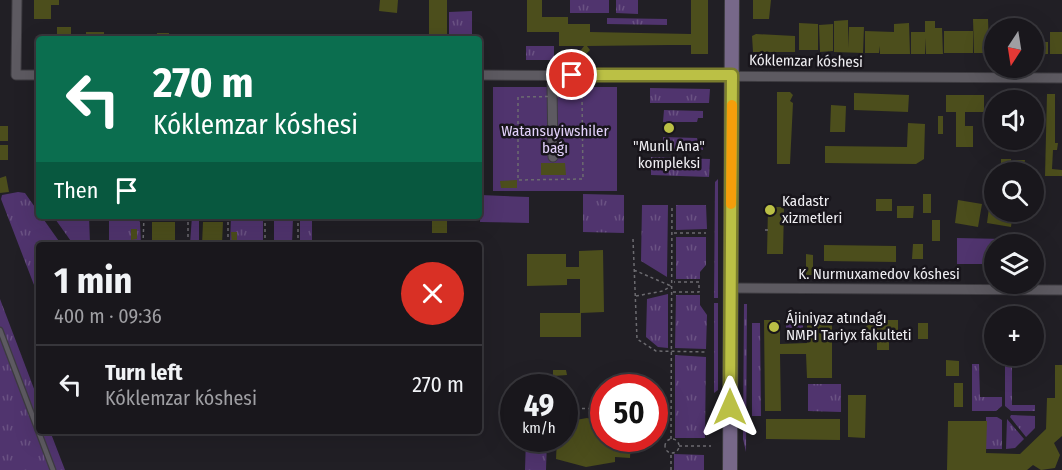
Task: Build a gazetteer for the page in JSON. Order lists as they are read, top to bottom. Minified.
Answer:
{"streets":{"street":["Kóklemzar kóshesi","K. Nurmuxamedov kóshesi"]},"parks":["Watansuyiwshiler baǵı"],"places":["\"Munlı Ana\" kompleksi","Kadastr xizmetleri","Ájiniyaz atındaǵı NMPI Tariyx fakulteti"],"north":"bottom","page":{"map_buttons":"+","turn":["270 m","Kóklemzar kóshesi"],"then":"Then","heading":["1 min","400 m · 09:36"],"list":[{"name":"Turn left","note":"Kóklemzar kóshesi","value":"270 m"}],"speed":"49 km/h","limit":"50"}}
